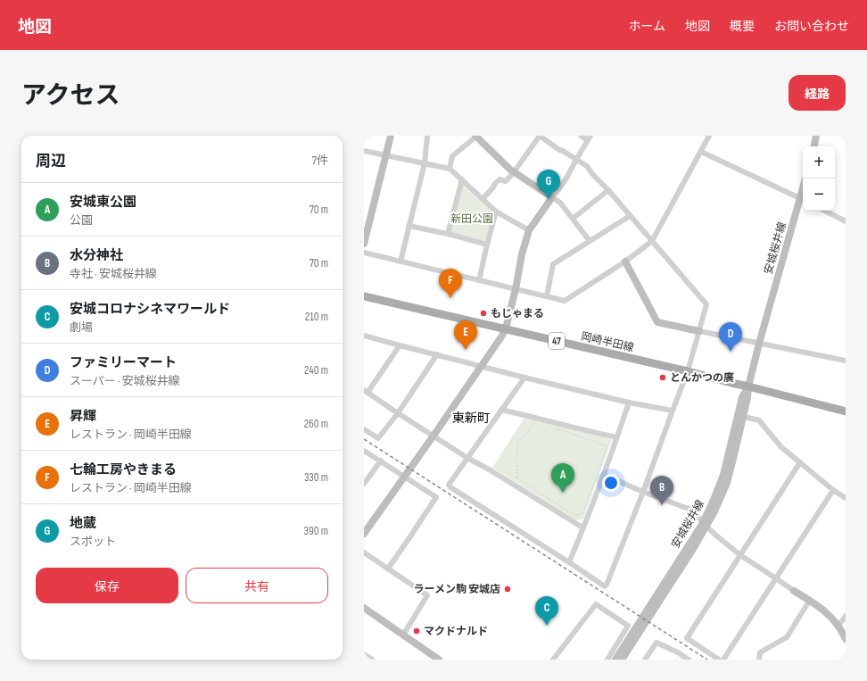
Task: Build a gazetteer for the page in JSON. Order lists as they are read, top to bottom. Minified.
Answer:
{"streets":{"main road":["47","岡崎半田線"],"street":["安城桜井線"]},"crossings":[["安城桜井線","岡崎半田線"]],"districts":["東新町"],"parks":["新田公園"],"places":["もじゃまる","とんかつの廣","ラーメン駒 安城店","マクドナルド"],"page":{"header":"地図","nav":["ホーム","地図","概要","お問い合わせ"],"title":"アクセス","buttons":["経路",["保存","共有"]],"heading":["周辺","7件"],"map_buttons":["+","−"],"pins":["G","F","E","D","A","B","C"],"list":[{"mark":"A","name":"安城東公園","note":"公園","value":"70 m"},{"mark":"B","name":"水分神社","note":"寺社 · 安城桜井線","value":"70 m"},{"mark":"C","name":"安城コロナシネマワールド","note":"劇場","value":"210 m"},{"mark":"D","name":"ファミリーマート","note":"スーパー · 安城桜井線","value":"240 m"},{"mark":"E","name":"昇輝","note":"レストラン · 岡崎半田線","value":"260 m"},{"mark":"F","name":"七輪工房やきまる","note":"レストラン · 岡崎半田線","value":"330 m"},{"mark":"G","name":"地蔵","note":"スポット","value":"390 m"}]}}
